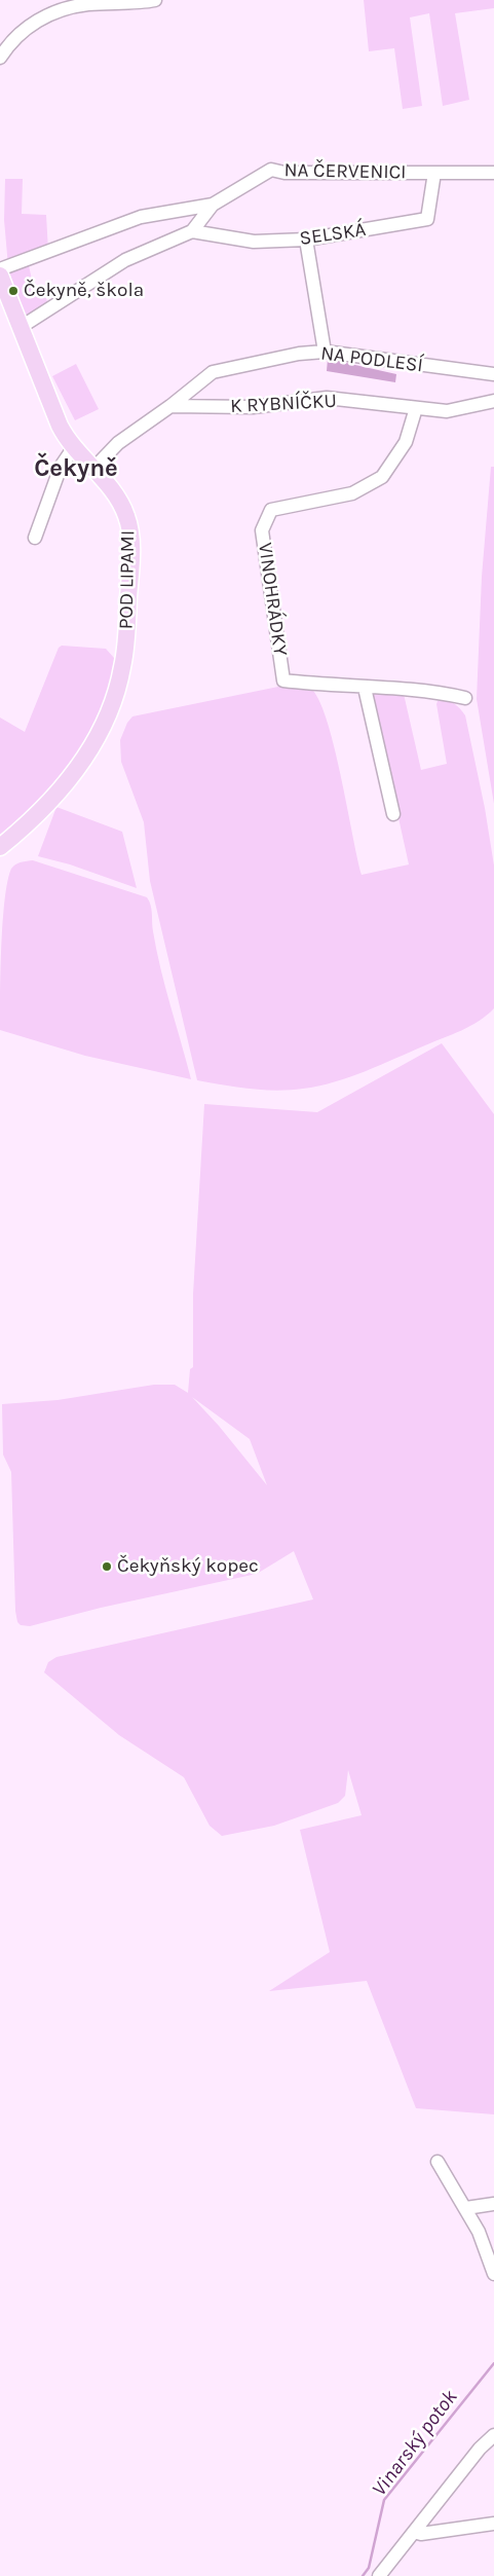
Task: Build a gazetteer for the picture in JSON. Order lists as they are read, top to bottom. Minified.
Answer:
{"streets":{"main road":["POD LIPAMI"],"street":["NA ČERVENICI","SELSKÁ","NA PODLESÍ","K RYBNÍČKU","VINOHRÁDKY"]},"crossings":[["NA ČERVENICI","SELSKÁ"],["NA PODLESÍ","K RYBNÍČKU"],["K RYBNÍČKU","VINOHRÁDKY"]],"districts":["Čekyně"],"water":["Vinarský potok"],"places":["Čekyně, škola","Čekyňský kopec"]}
